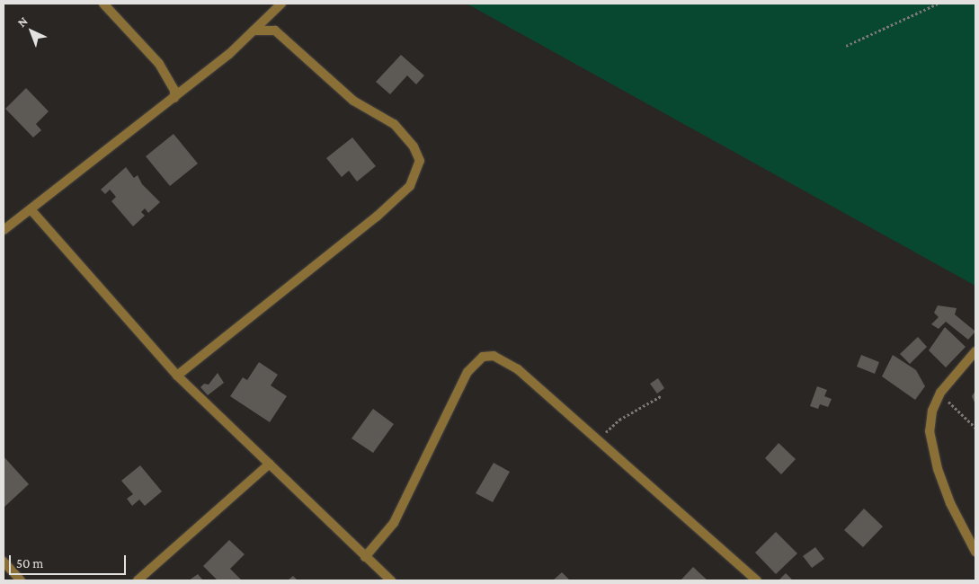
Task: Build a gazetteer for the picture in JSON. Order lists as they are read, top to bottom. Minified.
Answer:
{"scale_bar":"50 m","north":"top left"}
